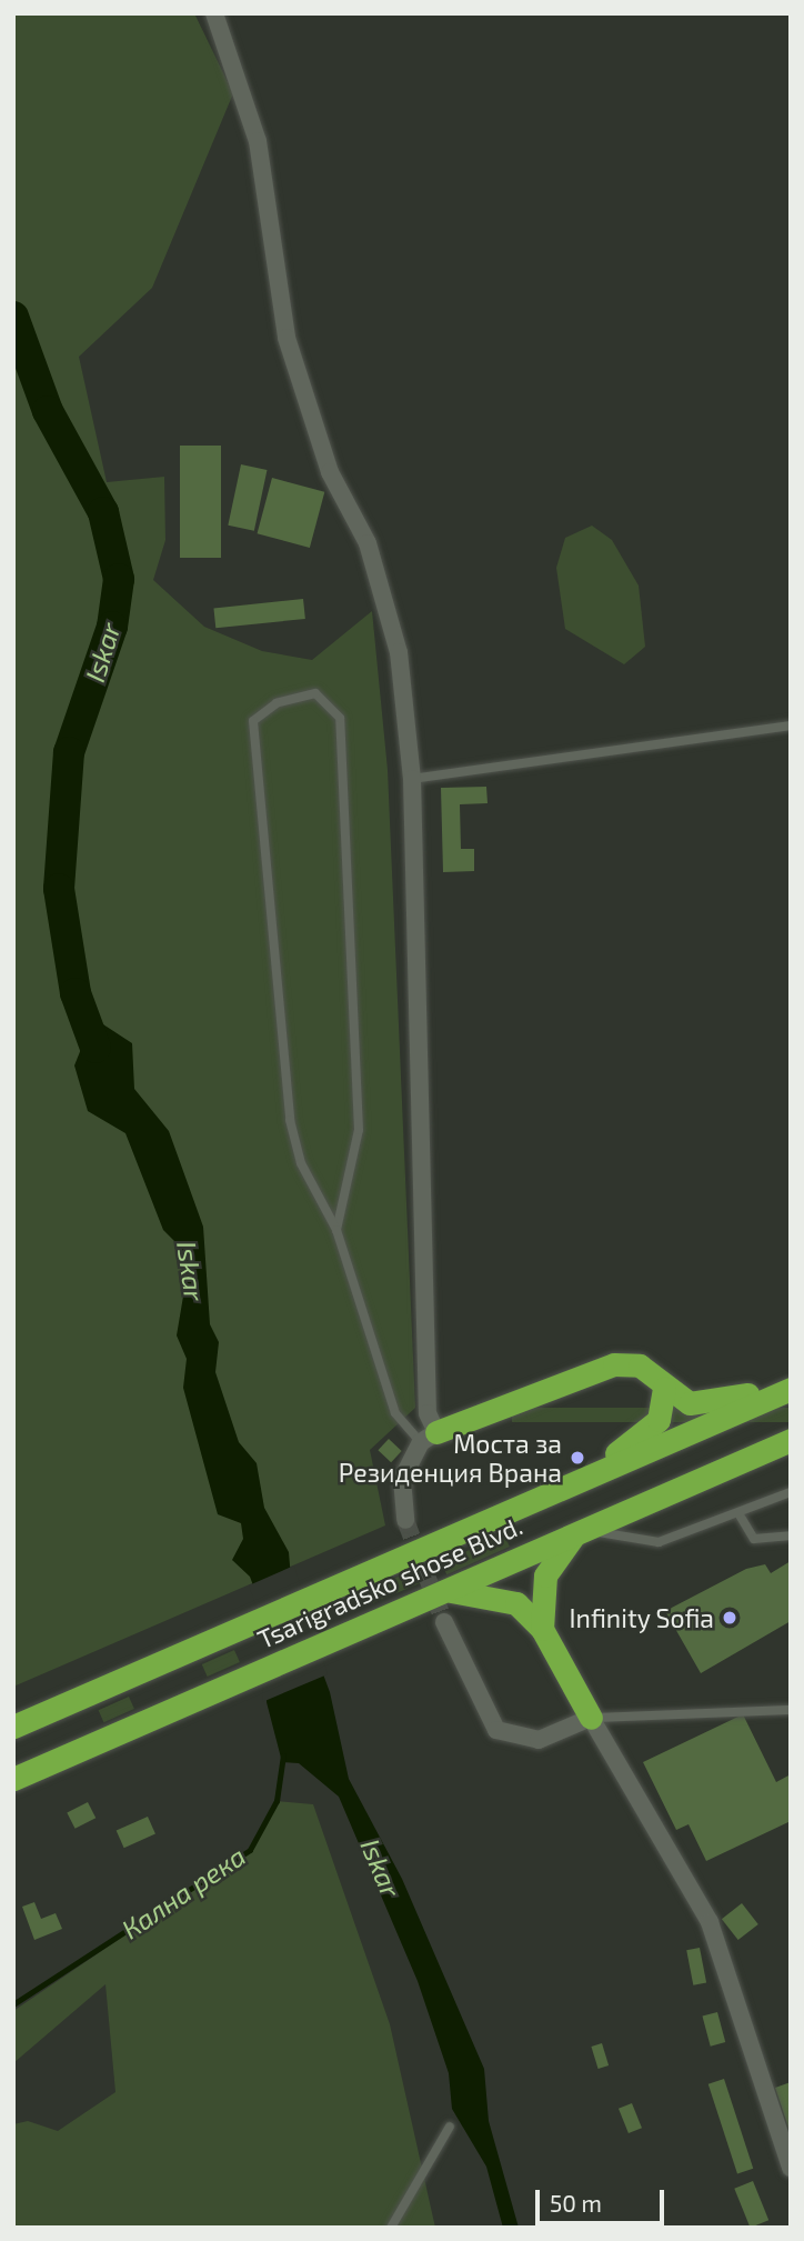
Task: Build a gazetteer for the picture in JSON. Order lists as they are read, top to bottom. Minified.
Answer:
{"streets":{"highway":["Tsarigradsko shose Blvd."]},"water":["Iskar","Кална река"],"places":["Моста за Резиденция Врана","Infinity Sofia"],"scale_bar":"50 m"}
